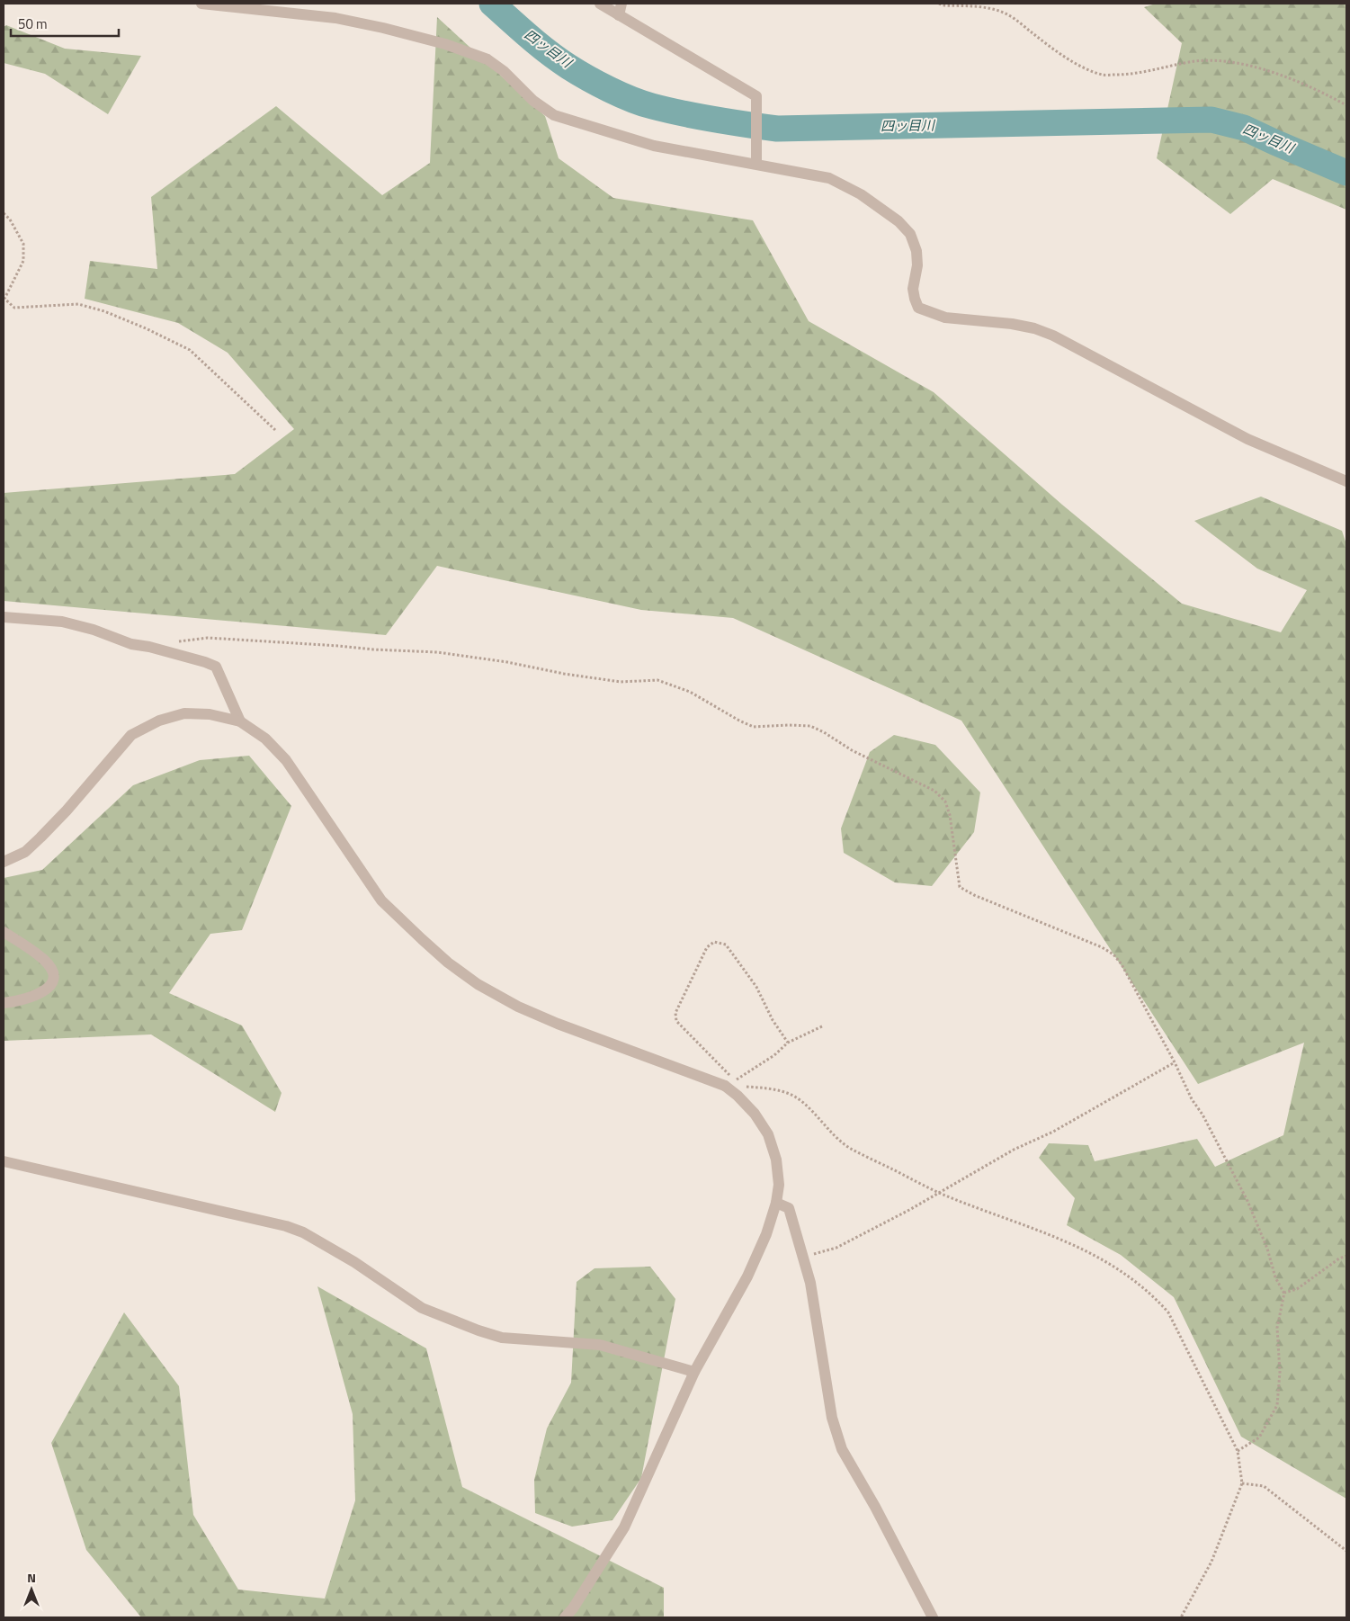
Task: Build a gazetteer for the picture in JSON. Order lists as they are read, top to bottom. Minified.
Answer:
{"water":["四ッ目川"],"scale_bar":"50 m","north":"top"}
